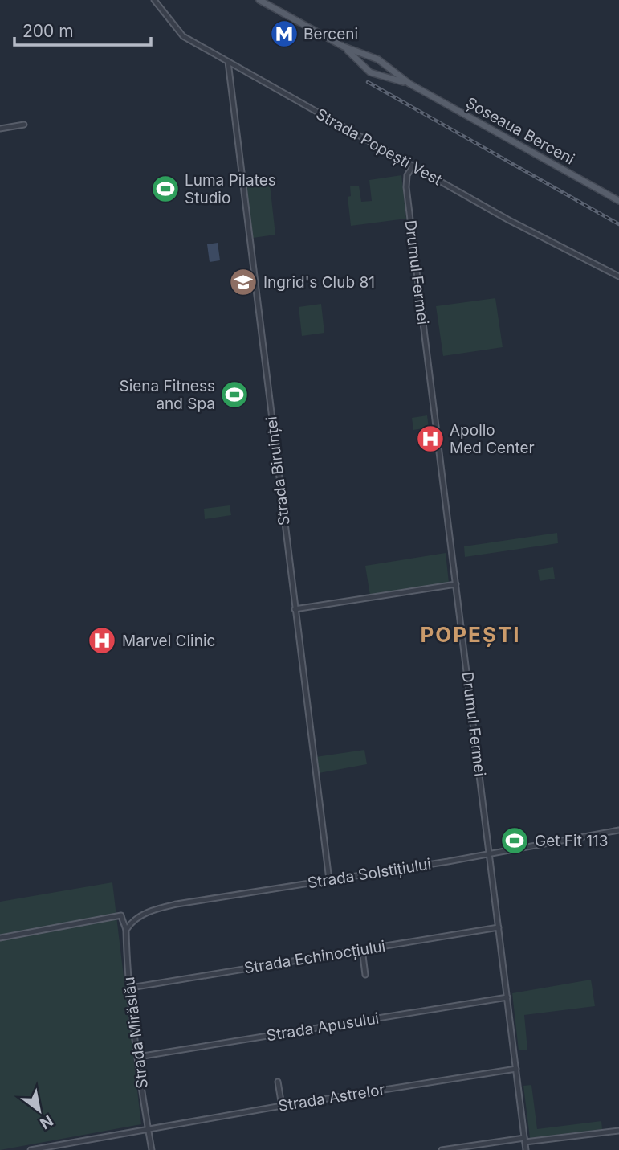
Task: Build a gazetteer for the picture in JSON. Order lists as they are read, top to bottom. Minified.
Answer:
{"streets":{"main road":["Șoseaua Berceni"],"street":["Strada Popești Vest","Drumul Fermei","Strada Biruinței","Strada Solstițiului","Strada Echinocțiului","Strada Apusului","Strada Mirăslău","Strada Astrelor"]},"crossings":[["Strada Popești Vest","Drumul Fermei"],["Strada Popești Vest","Strada Biruinței"],["Drumul Fermei","Strada Solstițiului"],["Drumul Fermei","Strada Echinocțiului"],["Drumul Fermei","Strada Apusului"],["Drumul Fermei","Strada Astrelor"],["Strada Biruinței","Strada Solstițiului"],["Strada Solstițiului","Strada Mirăslău"],["Strada Echinocțiului","Strada Mirăslău"],["Strada Apusului","Strada Mirăslău"],["Strada Mirăslău","Strada Astrelor"]],"districts":["POPEȘTI"],"places":{"metro station":["Berceni"],"sports":["Luma Pilates Studio","Siena Fitness and Spa","Get Fit 113"],"school or university":["Ingrid's Club 81"],"hospital":["Apollo Med Center","Marvel Clinic"]},"scale_bar":"200 m","north":"bottom right"}
